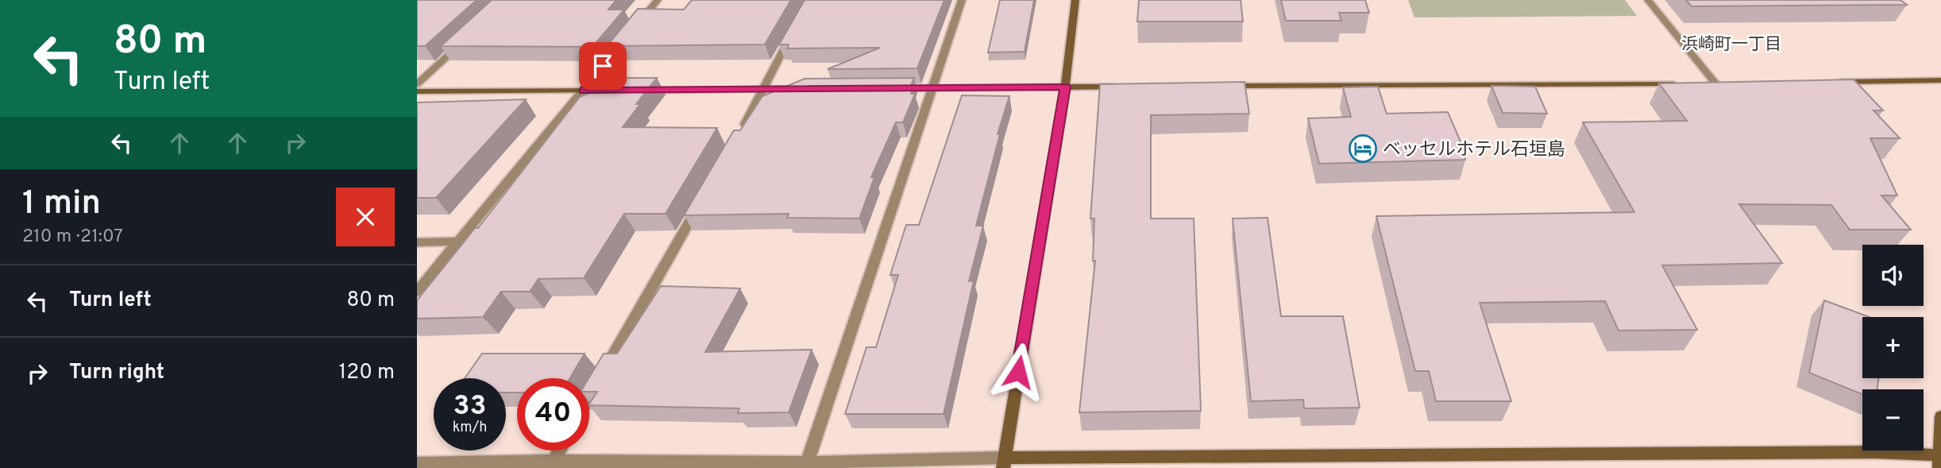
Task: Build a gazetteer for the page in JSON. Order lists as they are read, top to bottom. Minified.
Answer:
{"districts":["浜崎町一丁目"],"places":{"hotel":["ベッセルホテル石垣島"]},"page":{"turn":["80 m","Turn left"],"heading":["1 min","210 m · 21:07"],"map_buttons":["+","−"],"list":[{"name":"Turn left","value":"80 m"},{"name":"Turn right","value":"120 m"}],"speed":"33 km/h","limit":"40"}}
